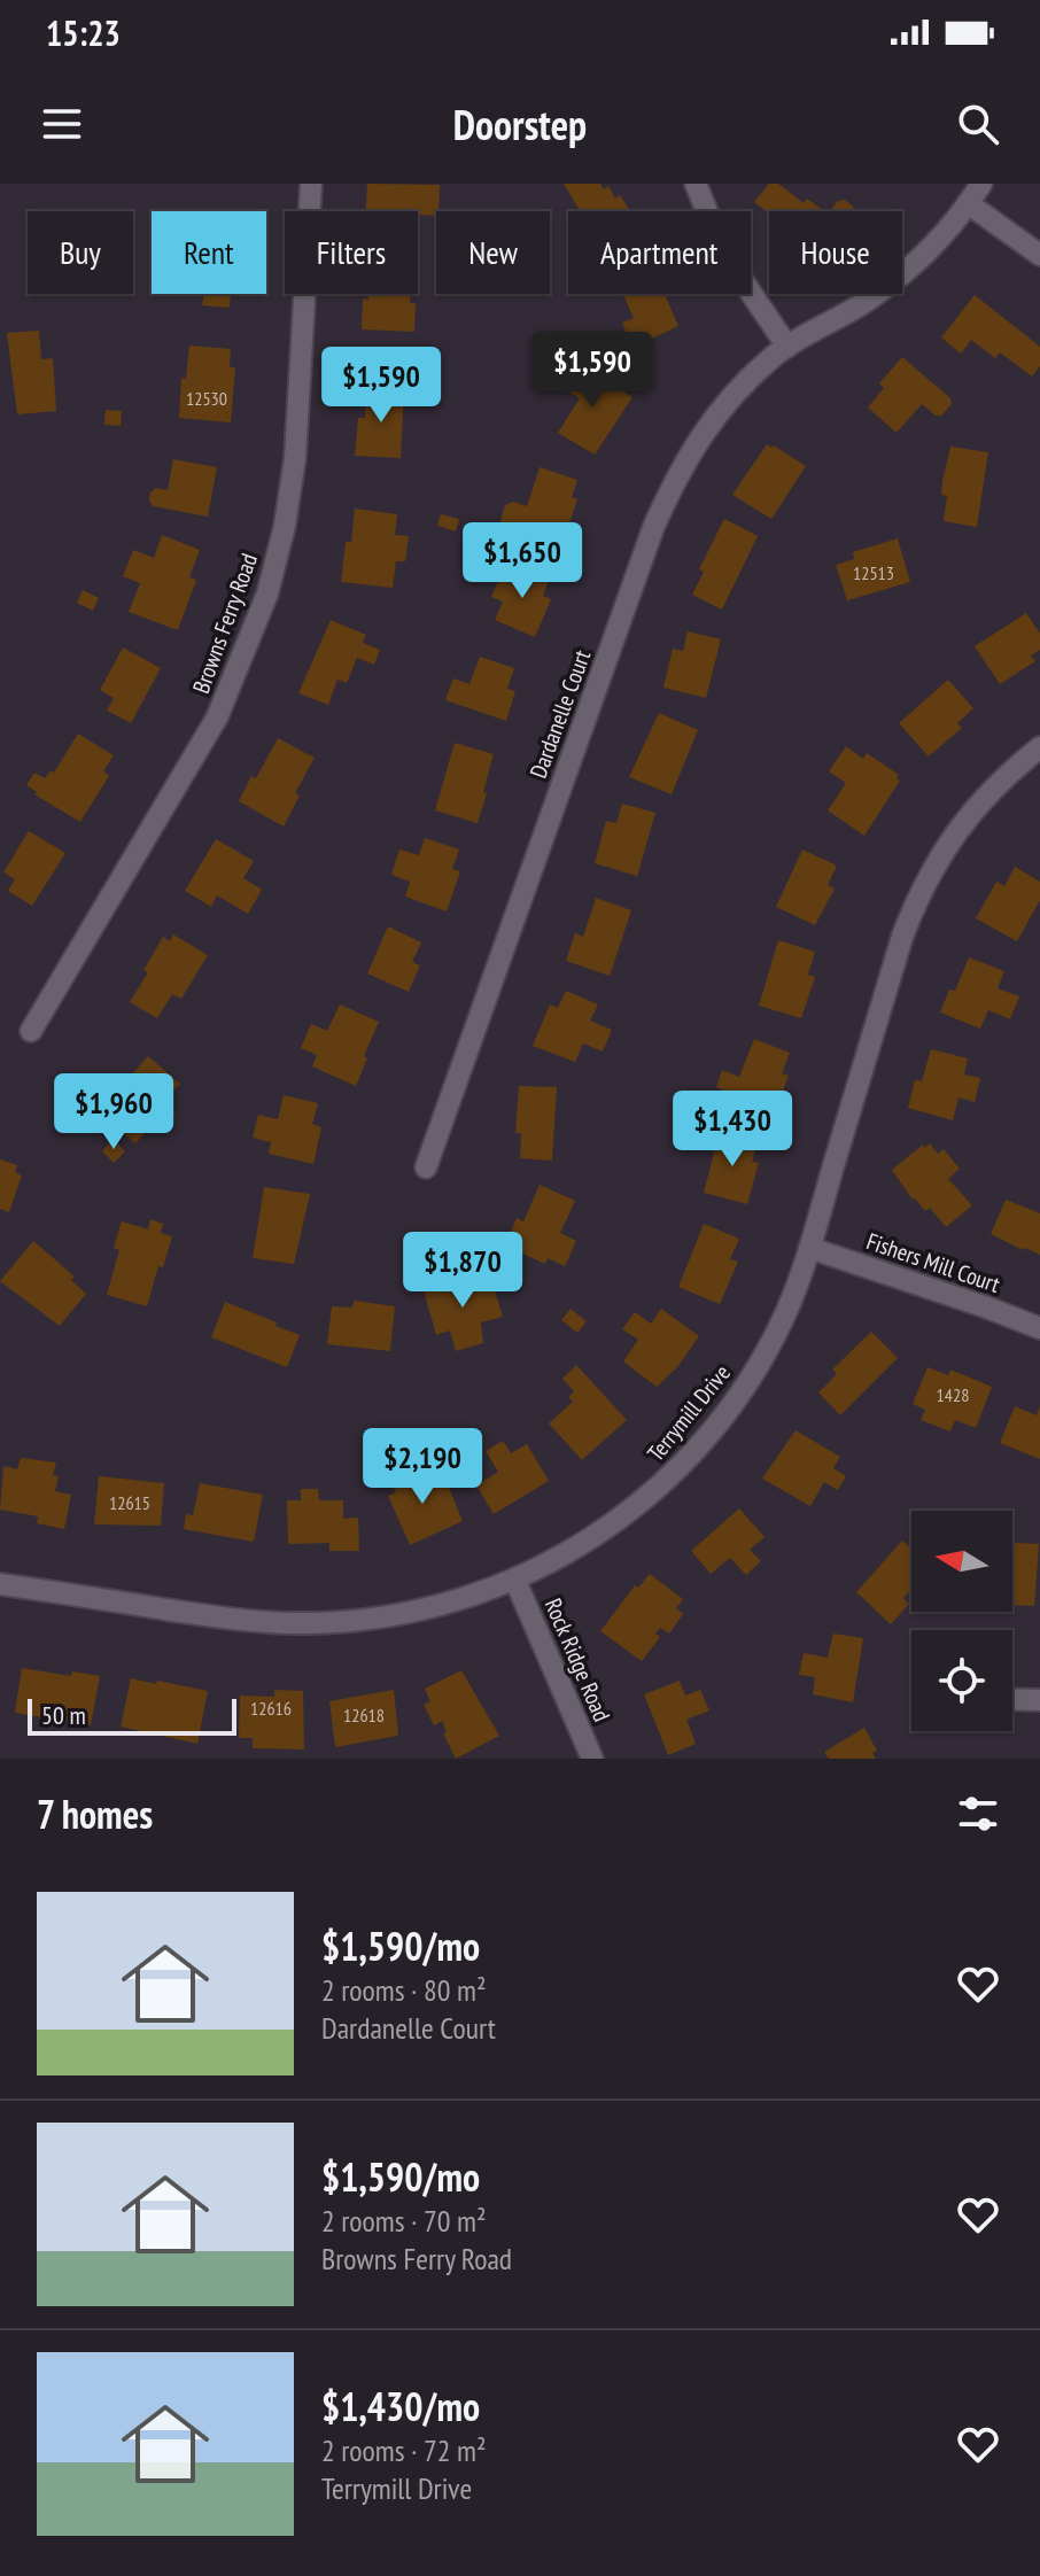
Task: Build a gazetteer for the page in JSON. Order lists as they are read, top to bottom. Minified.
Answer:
{"streets":{"street":["Browns Ferry Road","Dardanelle Court","Fishers Mill Court","Terrymill Drive","Rock Ridge Road"]},"crossings":[["Fishers Mill Court","Terrymill Drive"],["Terrymill Drive","Rock Ridge Road"]],"house_numbers":["12530","12513","1428","12615","12616","12618"],"scale_bar":"50 m","north":"left","page":{"status":"15:23","header":"Doorstep","chip":["Buy","Rent","Filters","New","Apartment","House"],"price":["$1,590","$1,590","$1,650","$1,960","$1,430","$1,870","$2,190"],"scale":"50 m","heading":"7 homes","list":[{"name":"$1,590/mo","note":"2 rooms · 80 m² · Dardanelle Court"},{"name":"$1,590/mo","note":"2 rooms · 70 m² · Browns Ferry Road"},{"name":"$1,430/mo","note":"2 rooms · 72 m² · Terrymill Drive"}]}}
